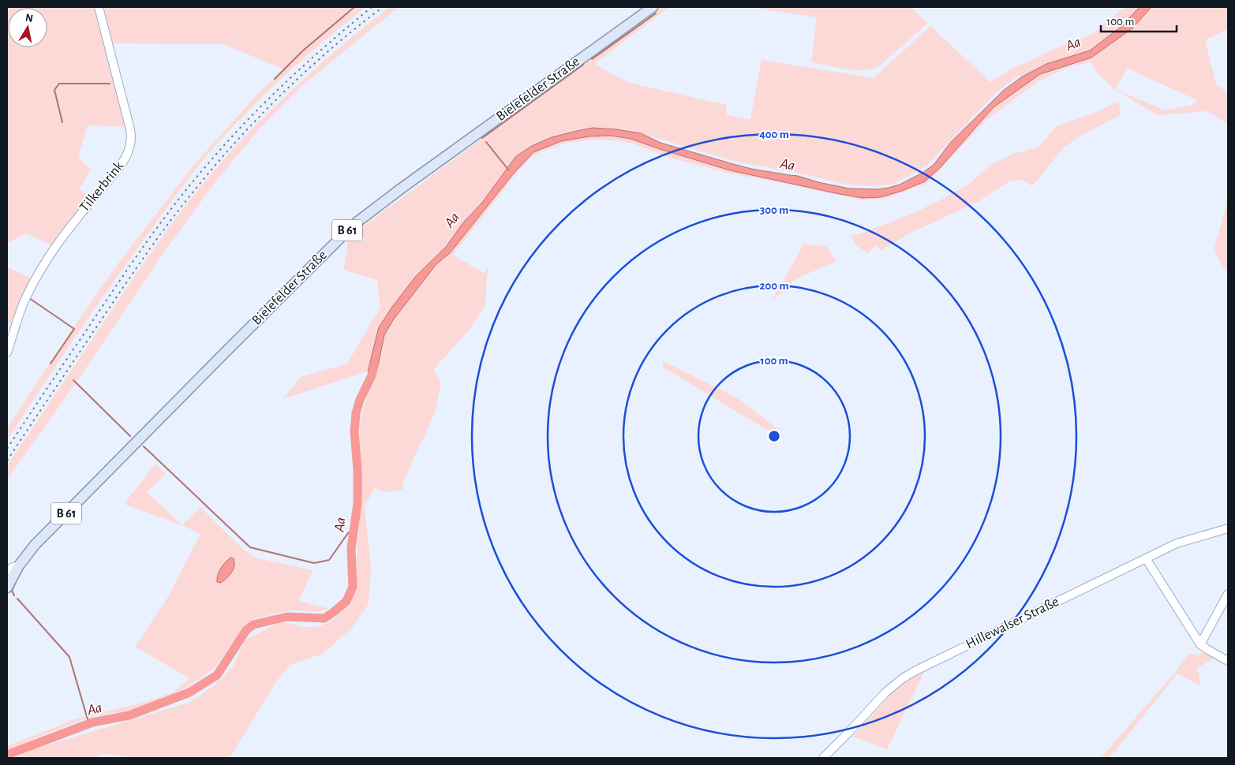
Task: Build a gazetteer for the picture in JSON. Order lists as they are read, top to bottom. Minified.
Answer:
{"streets":{"main road":["Bielefelder Straße","B 61"],"street":["Tilkerbrink","Hillewalser Straße"]},"water":["Aa"],"scale_bar":"100 m","north":"top","rings":["400 m","300 m","200 m","100 m"]}
